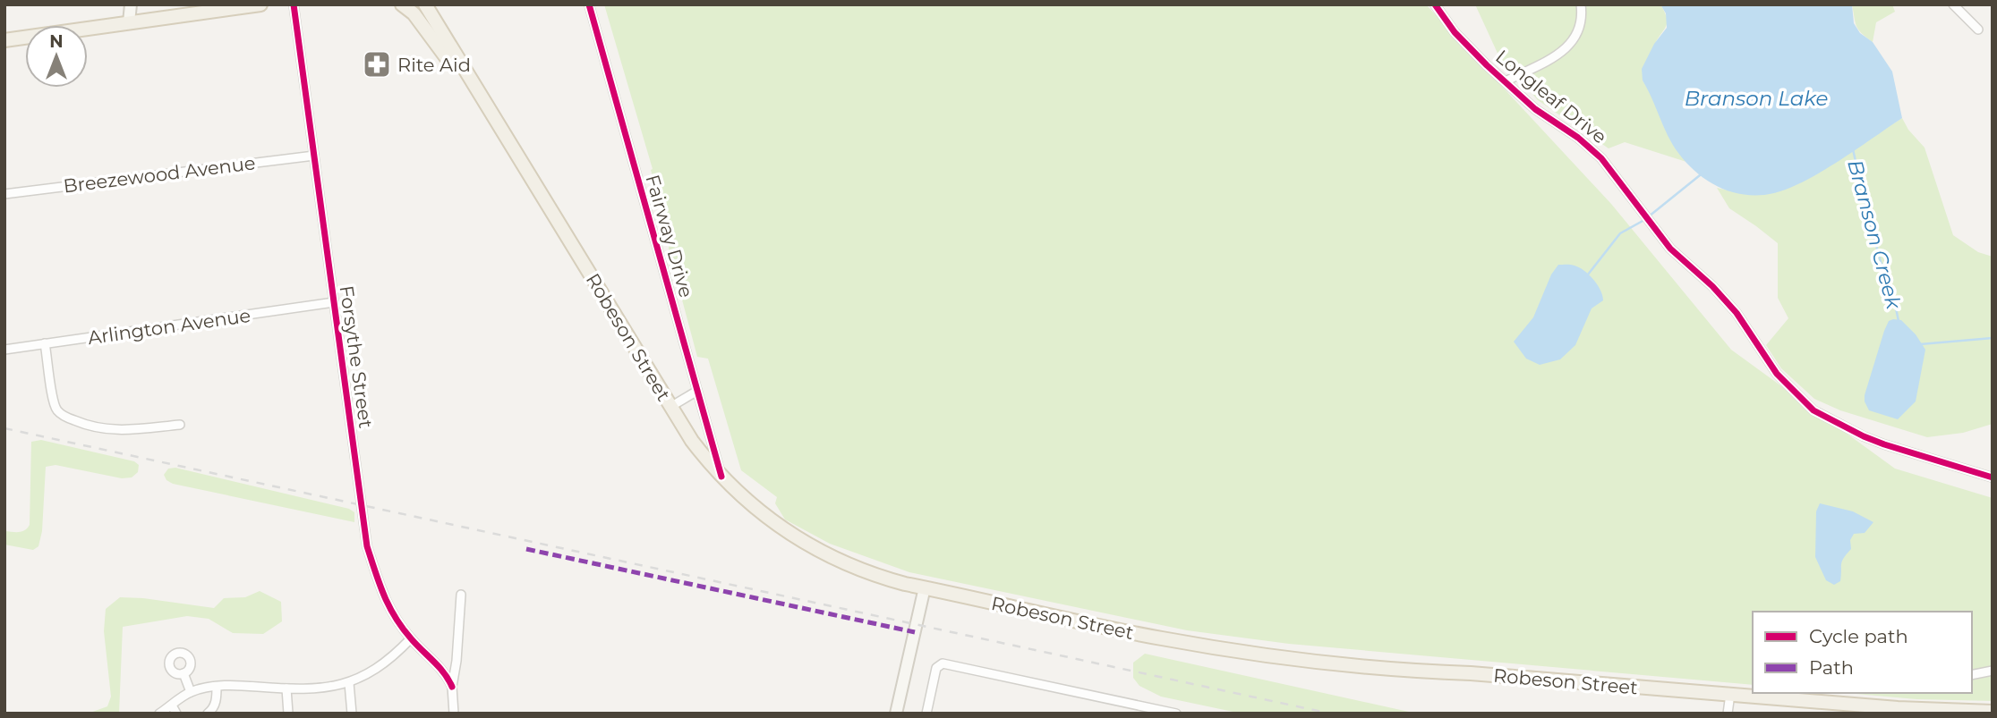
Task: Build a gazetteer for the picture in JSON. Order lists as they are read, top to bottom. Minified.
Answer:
{"streets":{"main road":["Robeson Street"],"street":["Longleaf Drive","Breezewood Avenue","Fairway Drive","Arlington Avenue","Forsythe Street"]},"crossings":[["Breezewood Avenue","Forsythe Street"],["Fairway Drive","Robeson Street"],["Arlington Avenue","Forsythe Street"]],"water":["Branson Lake","Branson Creek"],"places":{"pharmacy":["Rite Aid"]},"legend":["Cycle path","Path"],"north":"top"}
